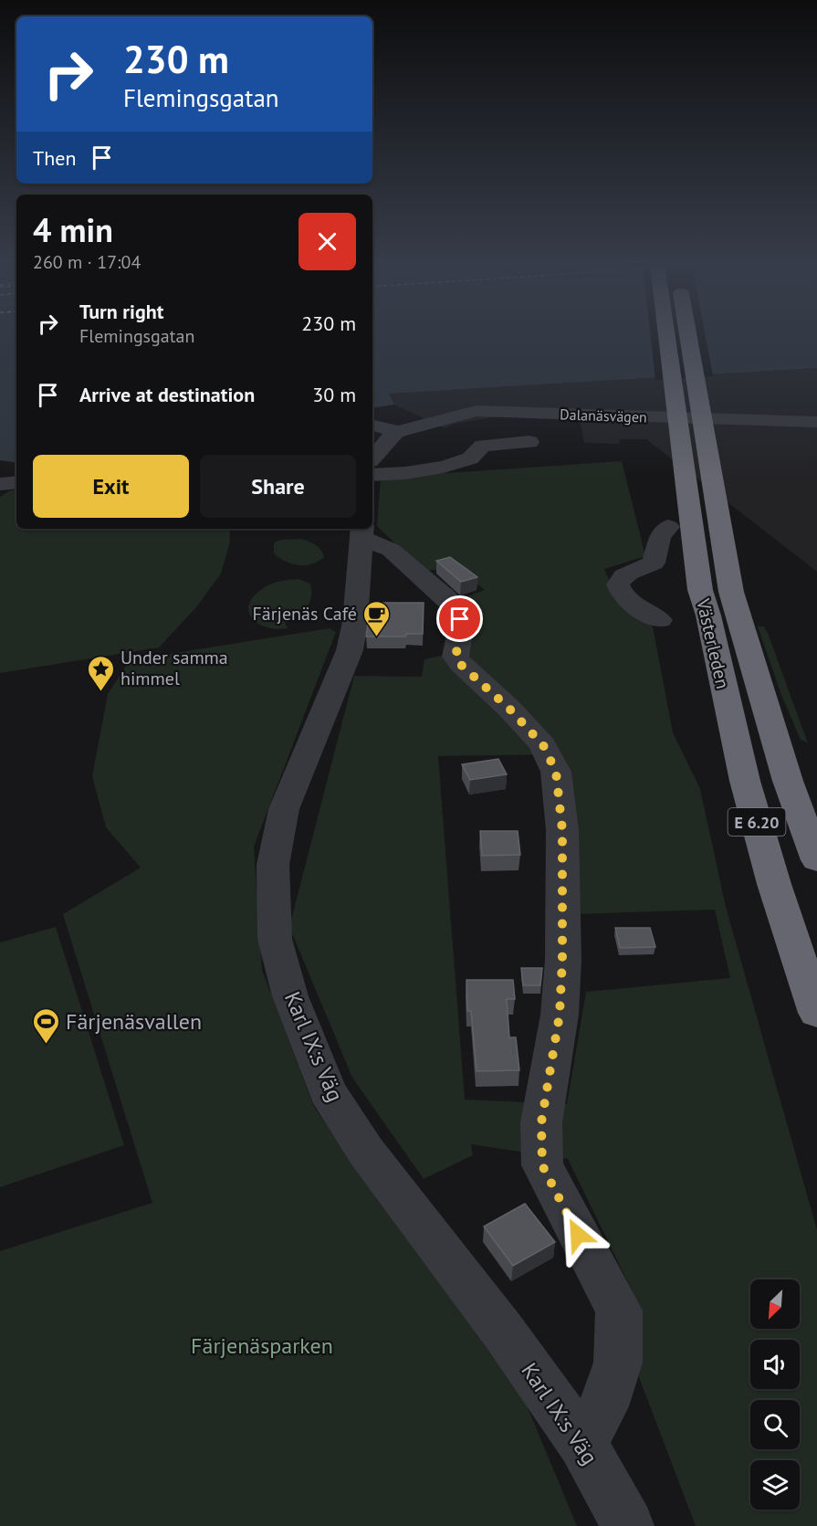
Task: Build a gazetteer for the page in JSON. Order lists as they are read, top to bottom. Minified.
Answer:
{"streets":{"highway":["Västerleden","E 6.20"],"street":["Dalanäsvägen","Karl IX:s Väg"]},"parks":["Färjenäsparken"],"places":{"cafe":["Färjenäs Café"],"place":["Under samma himmel"],"sports":["Färjenäsvallen"]},"north":"bottom left","page":{"turn":["230 m","Flemingsgatan"],"then":"Then","heading":["4 min","260 m · 17:04"],"list":[{"name":"Turn right","note":"Flemingsgatan","value":"230 m"},{"name":"Arrive at destination","value":"30 m"}],"buttons":["Exit","Share"]}}
